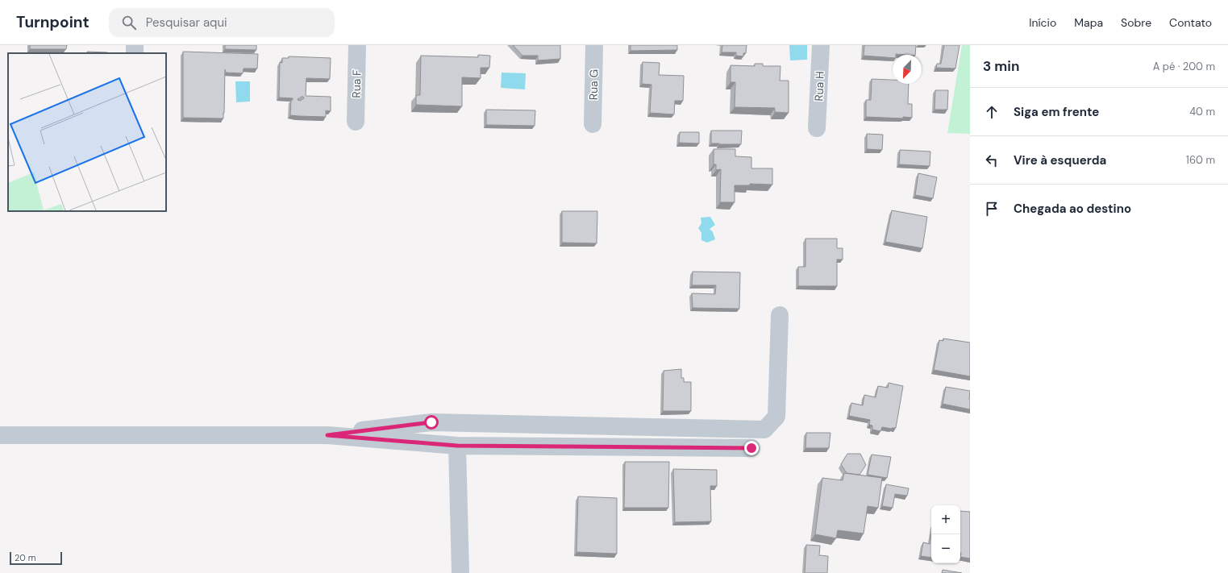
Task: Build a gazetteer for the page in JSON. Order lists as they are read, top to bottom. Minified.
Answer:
{"streets":{"street":["Rua F","Rua G","Rua H"]},"scale_bar":"20 m","north":"bottom left","page":{"header":"Turnpoint","search":"Pesquisar aqui","nav":["Início","Mapa","Sobre","Contato"],"heading":["3 min","A pé · 200 m"],"list":[["Siga em frente","40 m"],["Vire à esquerda","160 m"],"Chegada ao destino"],"map_buttons":["+","−"],"scale":"20 m"}}
